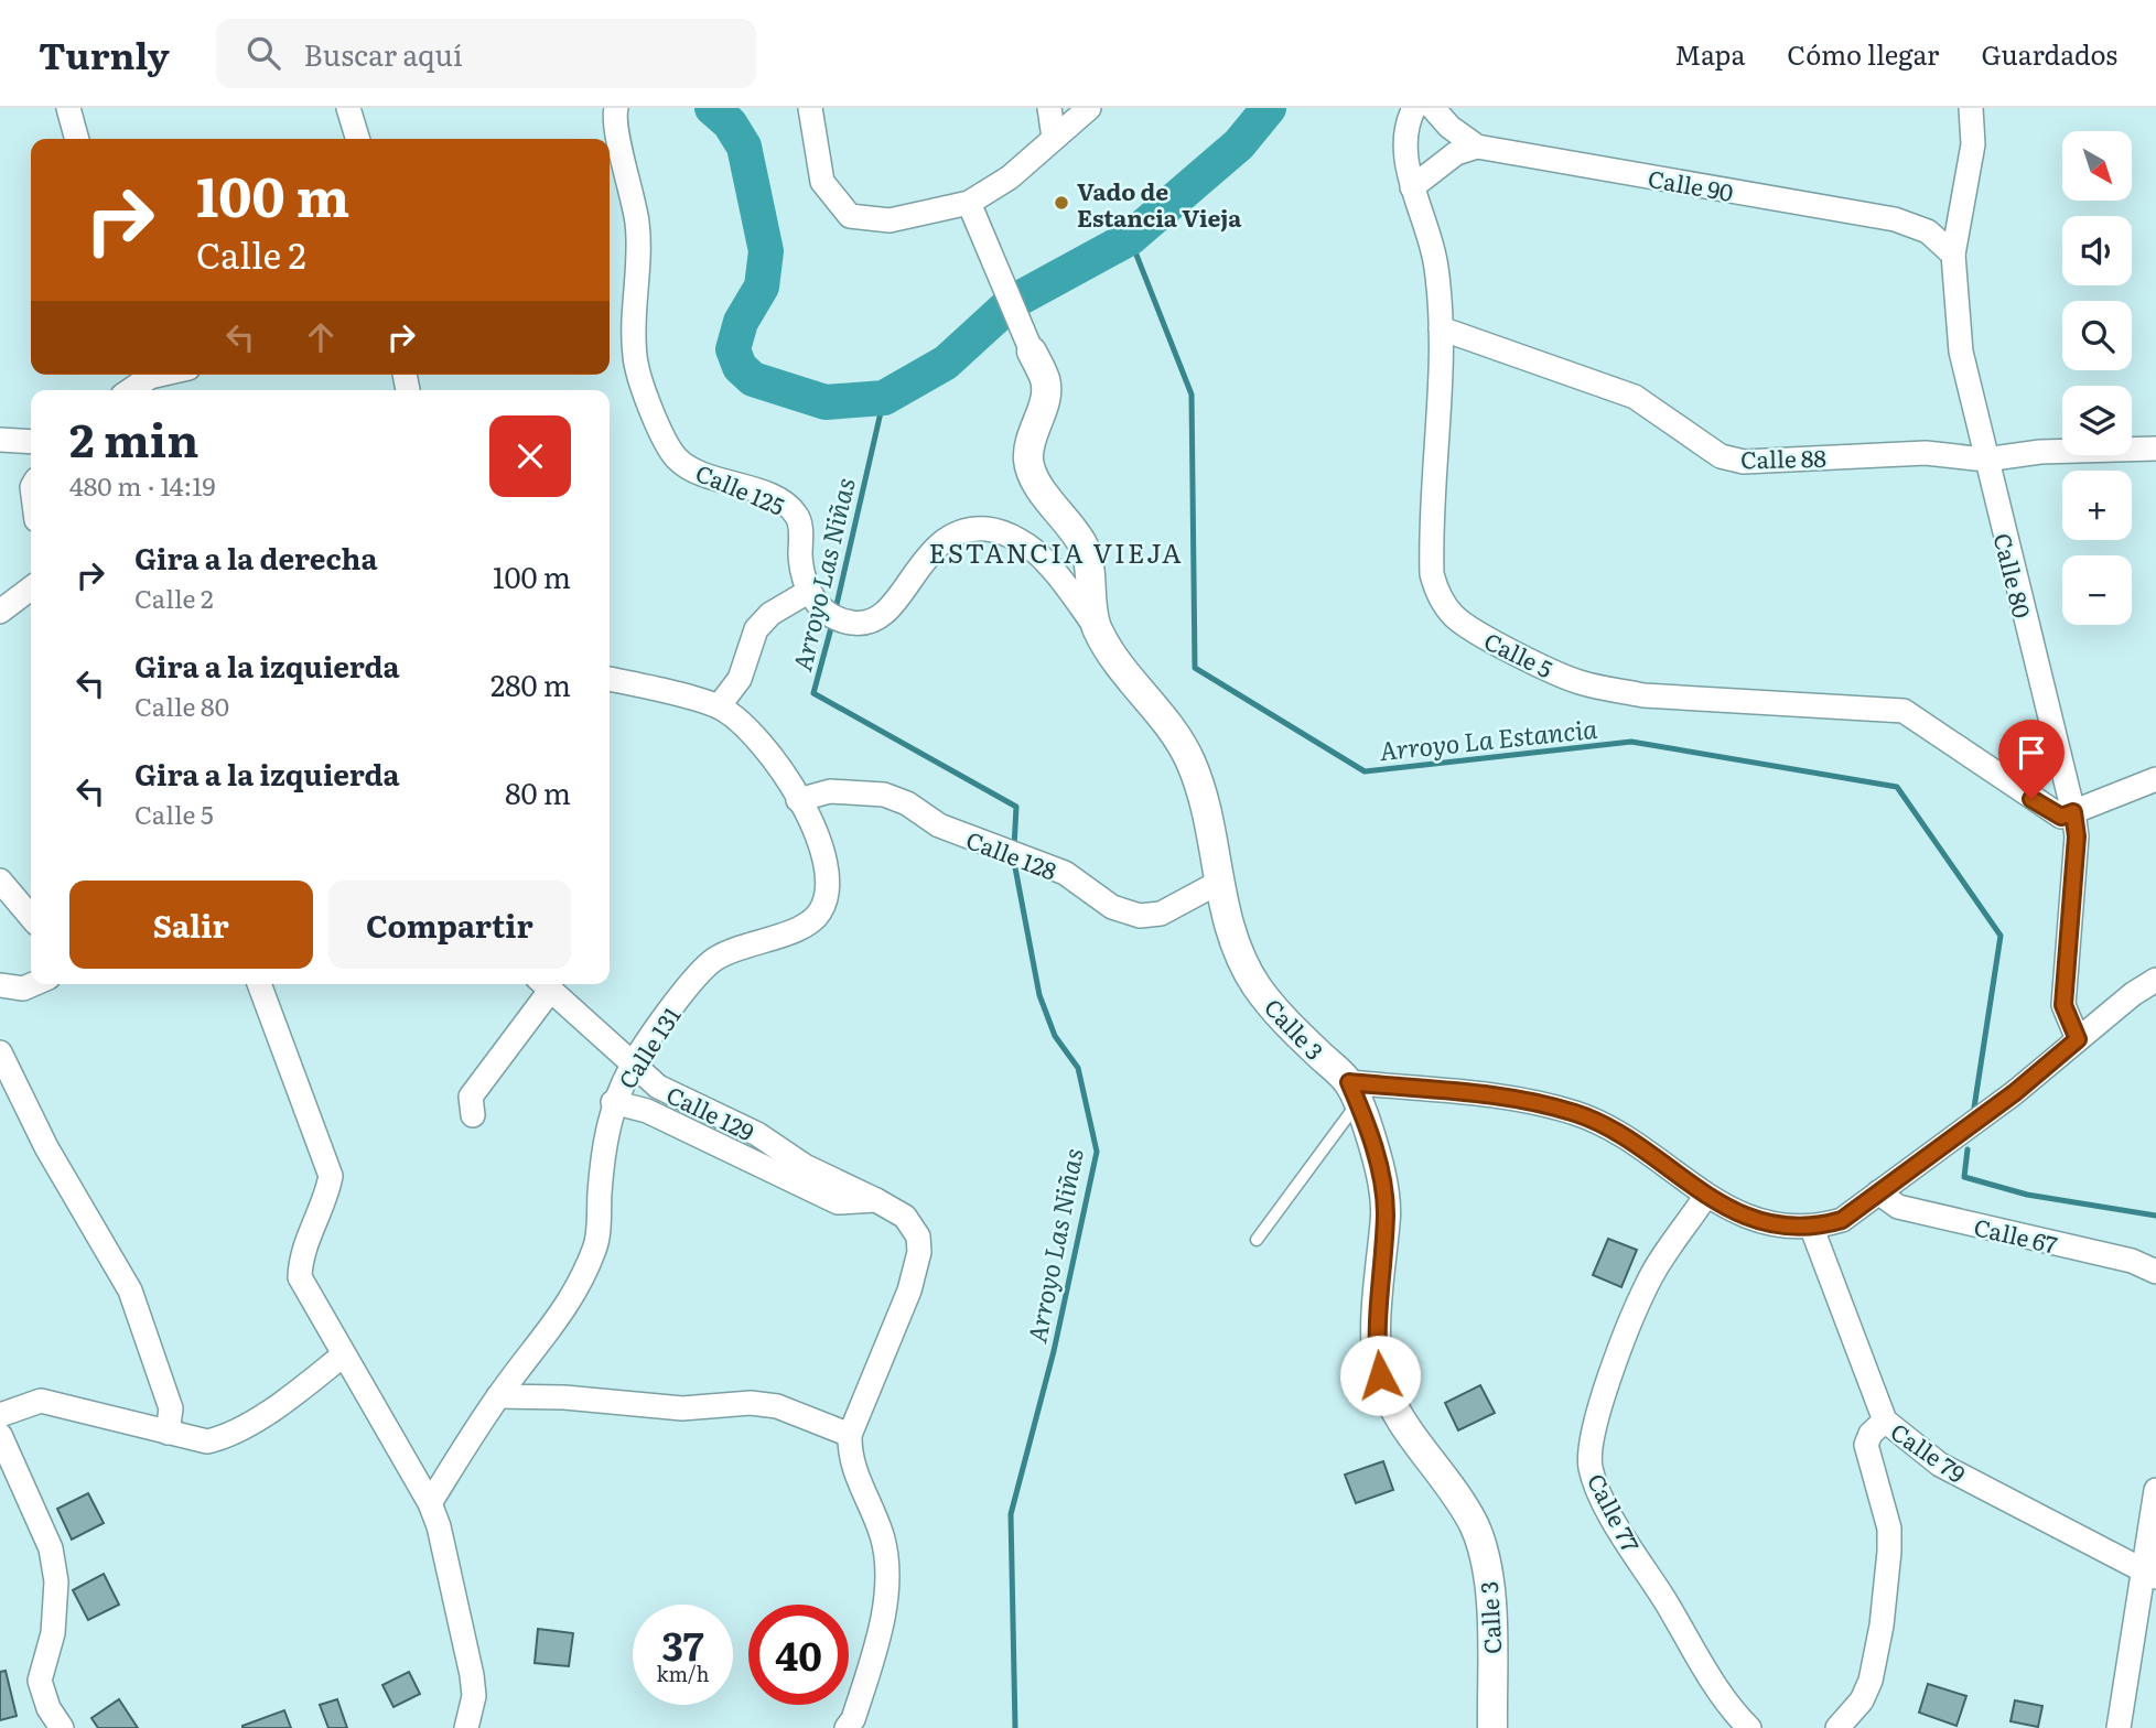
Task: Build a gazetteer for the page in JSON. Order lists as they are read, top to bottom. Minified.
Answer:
{"streets":{"street":["Calle 90","Calle 88","Calle 125","Calle 80","Calle 5","Calle 128","Calle 3","Calle 131","Calle 129","Calle 67","Calle 79","Calle 77"]},"crossings":[["Calle 90","Calle 80"],["Calle 88","Calle 80"],["Calle 88","Calle 5"],["Calle 80","Calle 5"],["Calle 128","Calle 3"],["Calle 128","Calle 131"],["Calle 131","Calle 129"]],"districts":["ESTANCIA VIEJA"],"water":["Arroyo Las Niñas","Arroyo La Estancia"],"places":["Vado de Estancia Vieja"],"north":"bottom right","page":{"header":"Turnly","search":"Buscar aquí","nav":["Mapa","Cómo llegar","Guardados"],"map_buttons":["+","−"],"turn":["100 m","Calle 2"],"heading":["2 min","480 m · 14:19"],"list":[{"name":"Gira a la derecha","note":"Calle 2","value":"100 m"},{"name":"Gira a la izquierda","note":"Calle 80","value":"280 m"},{"name":"Gira a la izquierda","note":"Calle 5","value":"80 m"}],"buttons":["Salir","Compartir"],"speed":"37 km/h","limit":"40"}}
